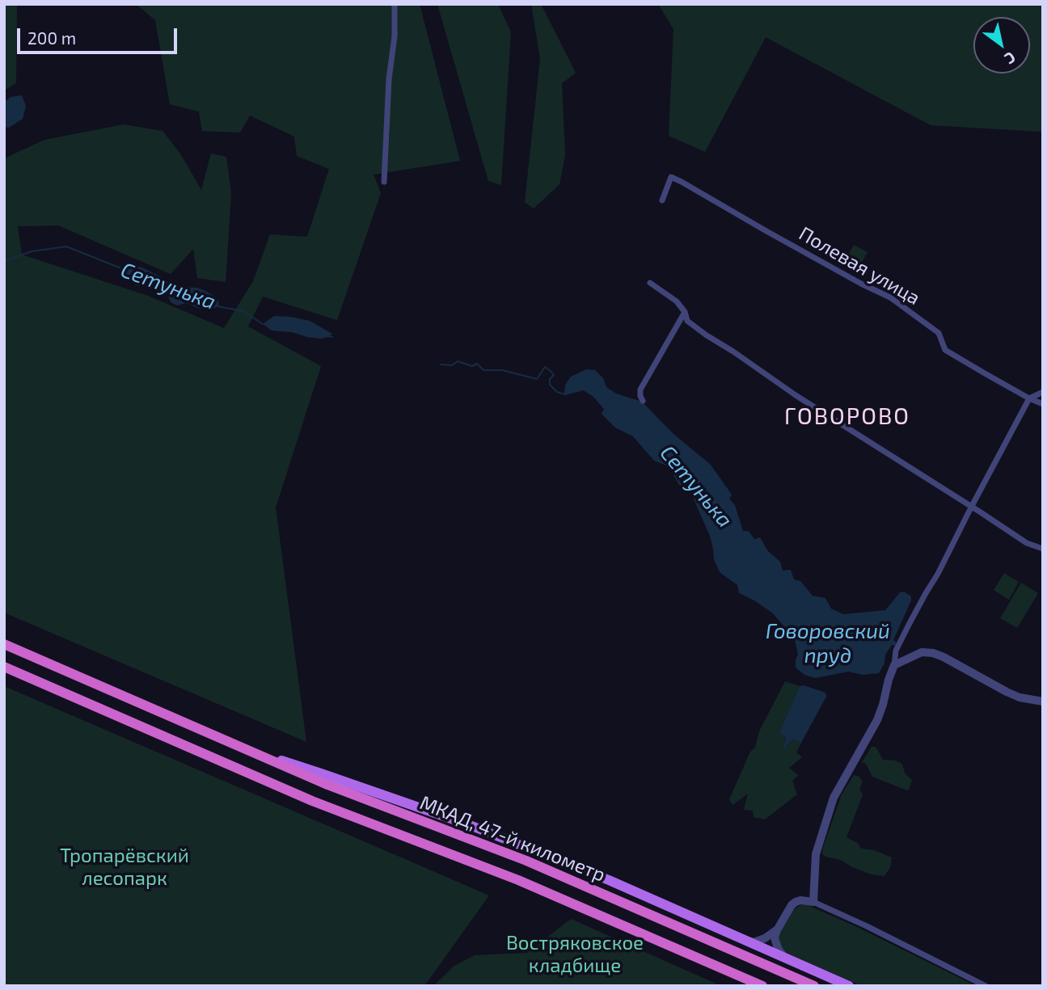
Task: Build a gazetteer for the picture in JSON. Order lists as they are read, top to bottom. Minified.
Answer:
{"streets":{"highway":["МКАД, 47-й километр"],"street":["Полевая улица"]},"districts":["ГОВОРОВО"],"water":["Сетунька","Говоровский пруд"],"parks":["Тропарёвский лесопарк","Востряковское кладбище"],"scale_bar":"200 m","north":"bottom right"}
